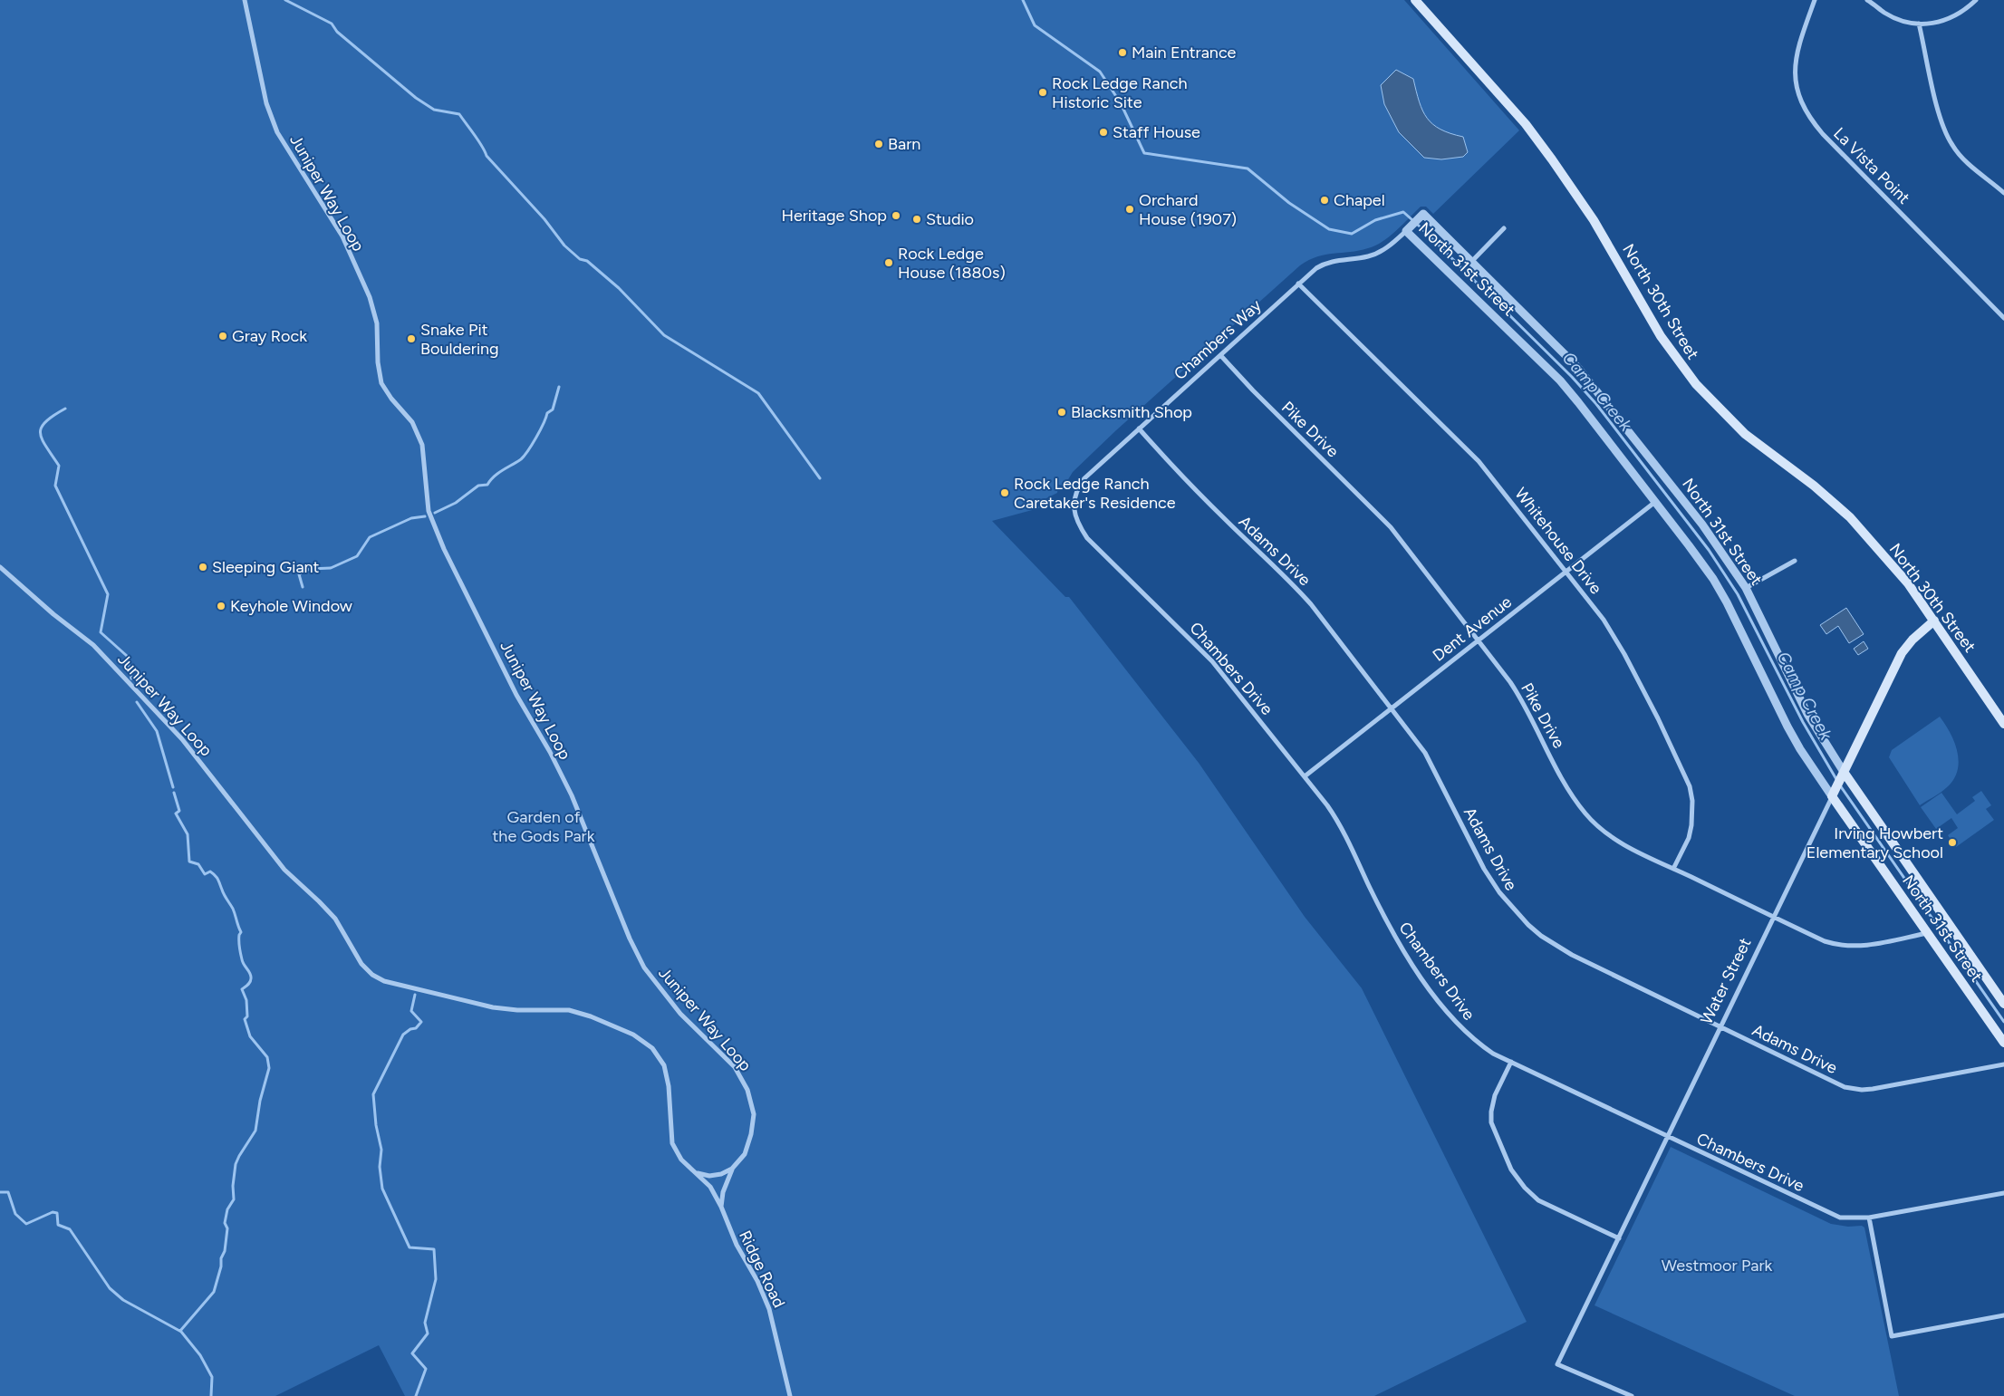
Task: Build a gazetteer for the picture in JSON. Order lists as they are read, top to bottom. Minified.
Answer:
{"streets":{"main road":["North 31st Street","North 30th Street","Water Street"],"street":["La Vista Point","Juniper Way Loop","Chambers Way","Pike Drive","Whitehouse Drive","Adams Drive","Dent Avenue","Chambers Drive","Ridge Road"]},"crossings":[["Juniper Way Loop","Ridge Road"],["North 31st Street","Chambers Way"],["North 31st Street","Pike Drive"],["North 31st Street","Dent Avenue"],["North 31st Street","Water Street"],["North 30th Street","Water Street"],["Chambers Way","Pike Drive"],["Chambers Way","Whitehouse Drive"],["Chambers Way","Adams Drive"],["Chambers Way","Chambers Drive"],["Pike Drive","Whitehouse Drive"],["Pike Drive","Dent Avenue"],["Pike Drive","Water Street"],["Whitehouse Drive","Dent Avenue"],["Adams Drive","Dent Avenue"],["Adams Drive","Water Street"],["Dent Avenue","Chambers Drive"],["Chambers Drive","Water Street"]],"water":["Camp Creek"],"parks":["Garden of the Gods Park","Westmoor Park"],"places":["Main Entrance","Rock Ledge Ranch Historic Site","Staff House","Barn","Chapel","Orchard House (1907)","Heritage Shop","Studio","Rock Ledge House (1880s)","Gray Rock","Snake Pit Bouldering","Blacksmith Shop","Rock Ledge Ranch Caretaker's Residence","Sleeping Giant","Keyhole Window","Irving Howbert Elementary School"]}
